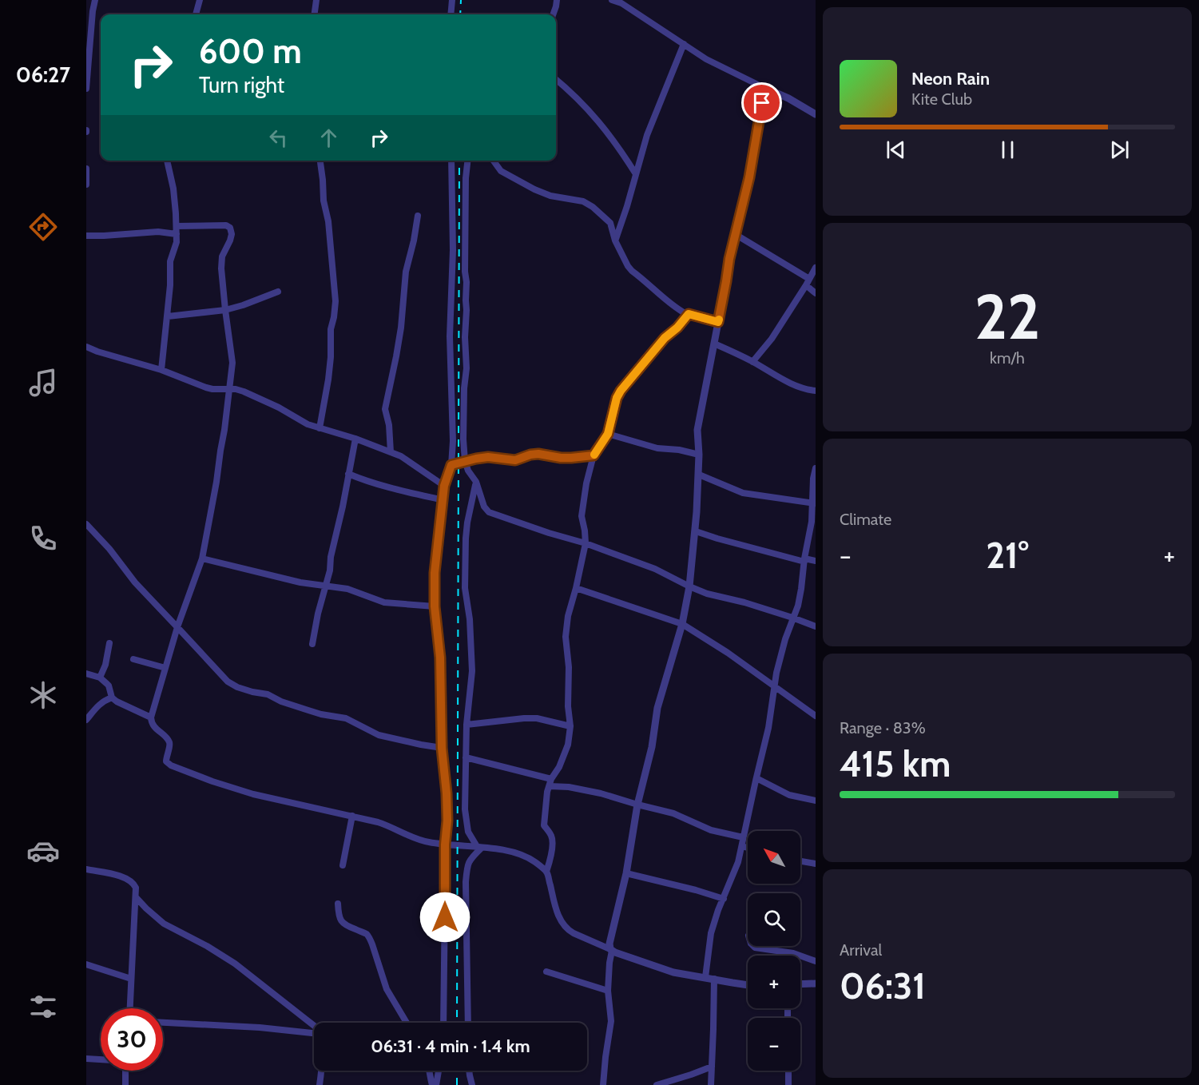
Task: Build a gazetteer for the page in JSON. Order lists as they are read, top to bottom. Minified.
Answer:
{"north":"top left","page":{"tabs":"06:27","turn":["600 m","Turn right"],"song":["Neon Rain","Kite Club"],"tile":[["22","km/h"],"Climate",["Range · 83%","415 km"],["Arrival","06:31"]],"heat":["−","21°","+"],"map_buttons":["+","−"],"limit":"30","trip":"06:31 · 4 min · 1.4 km"}}
